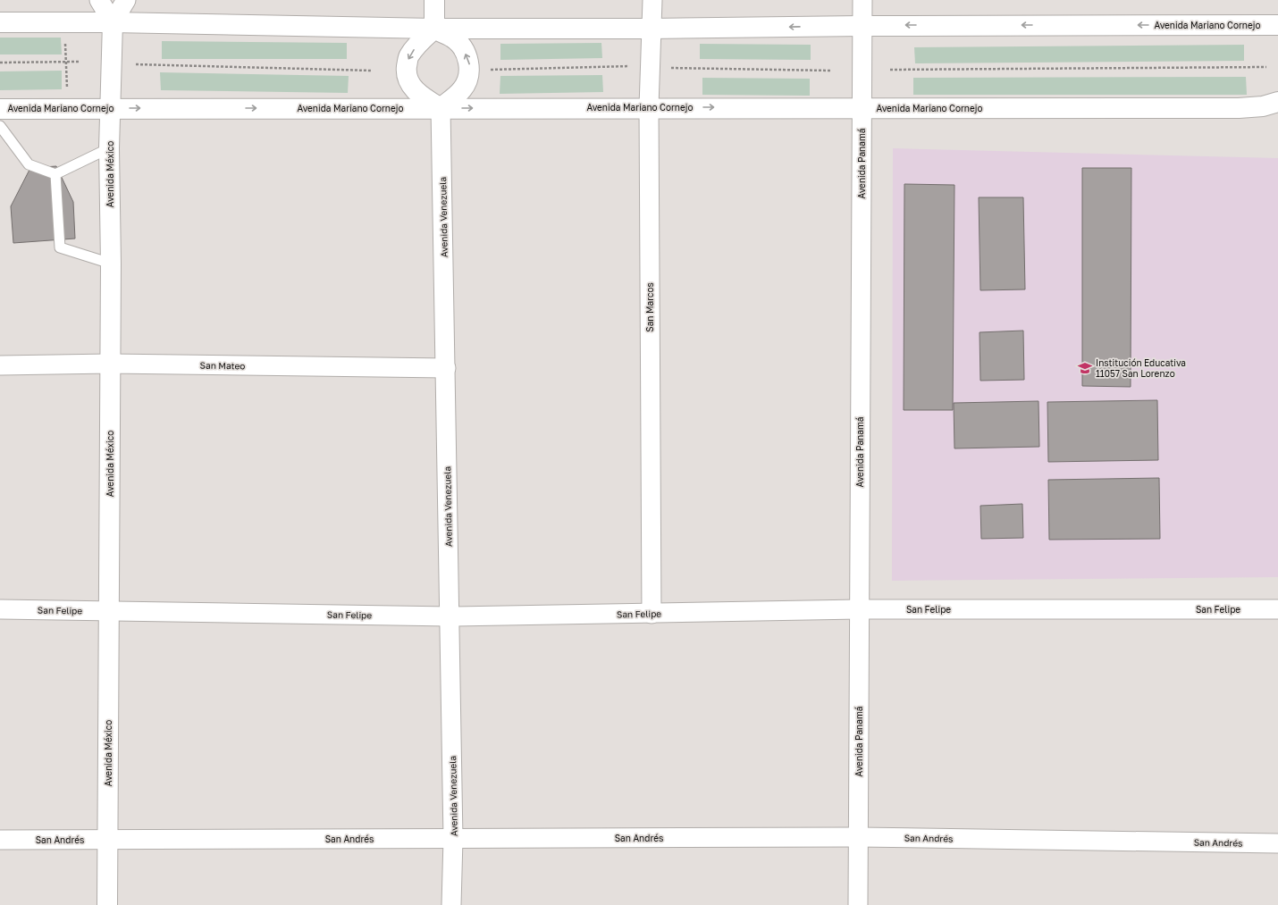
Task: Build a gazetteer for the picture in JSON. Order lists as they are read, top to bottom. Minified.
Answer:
{"streets":{"street":["Avenida Mariano Cornejo","Avenida Panamá","Avenida México","Avenida Venezuela","San Marcos","San Mateo","San Felipe","San Andrés"]},"crossings":[["Avenida Mariano Cornejo","Avenida Panamá"],["Avenida Mariano Cornejo","Avenida México"],["Avenida Mariano Cornejo","Avenida Venezuela"],["Avenida Mariano Cornejo","San Marcos"],["Avenida Panamá","San Felipe"],["Avenida Panamá","San Andrés"],["Avenida México","San Mateo"],["Avenida México","San Felipe"],["Avenida México","San Andrés"],["Avenida Venezuela","San Mateo"],["Avenida Venezuela","San Felipe"],["Avenida Venezuela","San Andrés"],["San Marcos","San Felipe"]],"places":{"school or university":["Institución Educativa 11057 San Lorenzo"]}}
